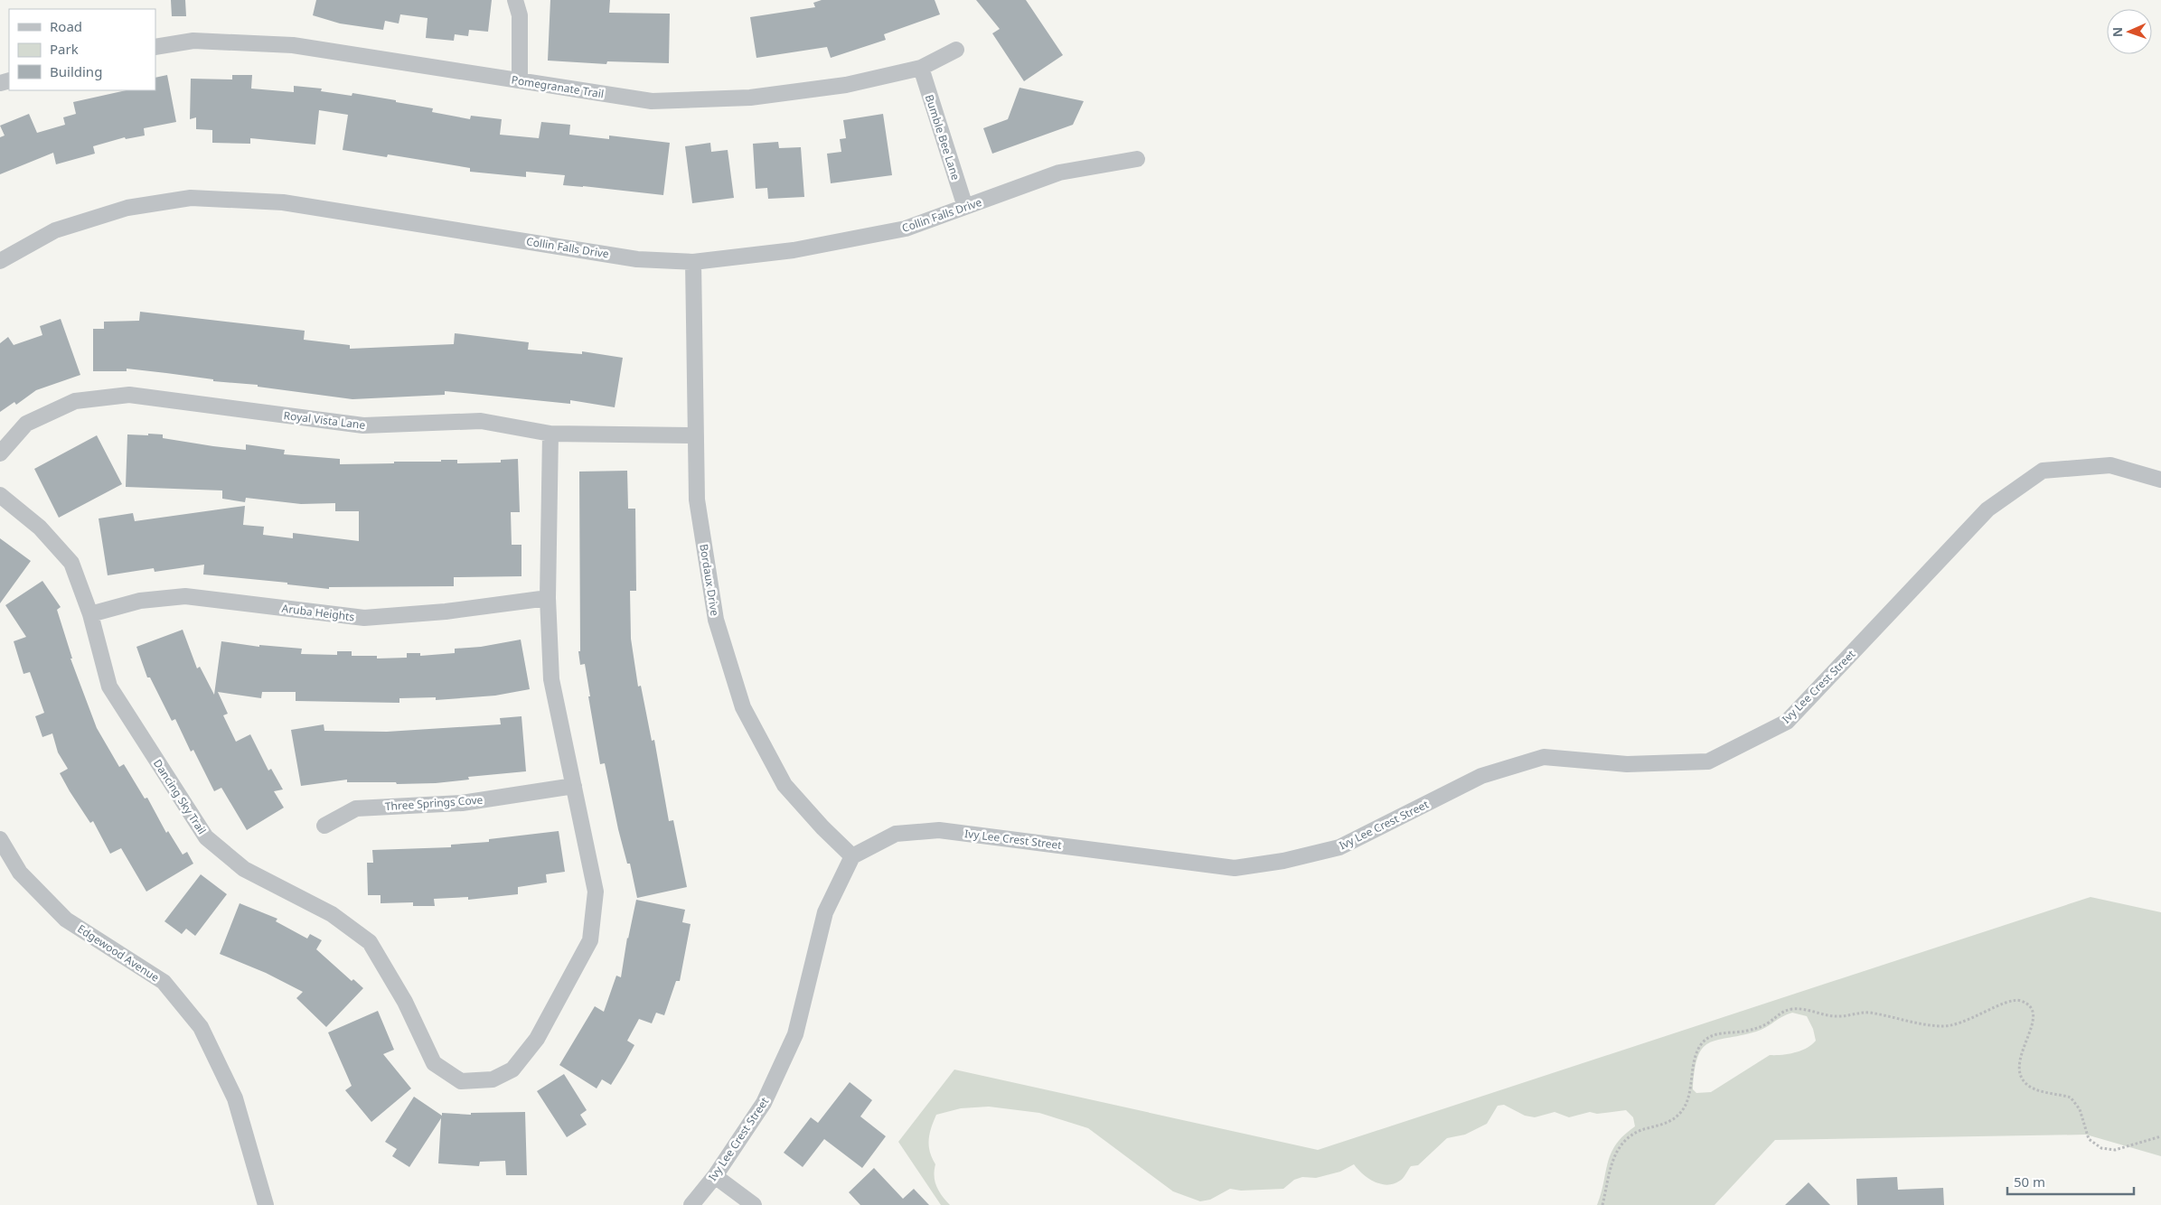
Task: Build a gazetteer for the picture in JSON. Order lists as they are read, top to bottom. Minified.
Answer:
{"streets":{"street":["Pomegranate Trail","Bumble Bee Lane","Collin Falls Drive","Royal Vista Lane","Bordaux Drive","Aruba Heights","Ivy Lee Crest Street","Dancing Sky Trail","Three Springs Cove","Edgewood Avenue"]},"crossings":[["Pomegranate Trail","Bumble Bee Lane"],["Bumble Bee Lane","Collin Falls Drive"],["Collin Falls Drive","Bordaux Drive"],["Royal Vista Lane","Bordaux Drive"],["Bordaux Drive","Ivy Lee Crest Street"],["Aruba Heights","Dancing Sky Trail"],["Dancing Sky Trail","Three Springs Cove"]],"legend":["Road","Park","Building"],"scale_bar":"50 m","north":"left"}
